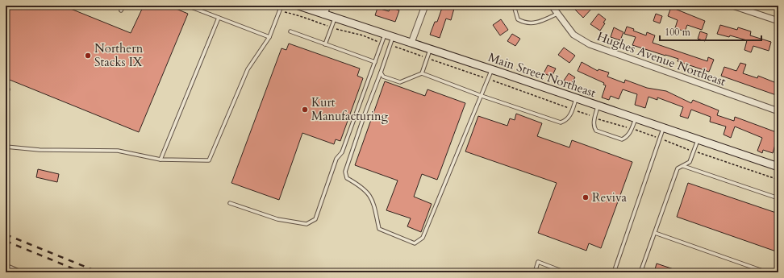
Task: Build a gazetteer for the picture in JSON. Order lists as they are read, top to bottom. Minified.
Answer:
{"streets":{"street":["Hughes Avenue Northeast","Main Street Northeast"]},"places":["Northern Stacks IX","Kurt Manufacturing","Reviva"],"scale_bar":"100 m"}
